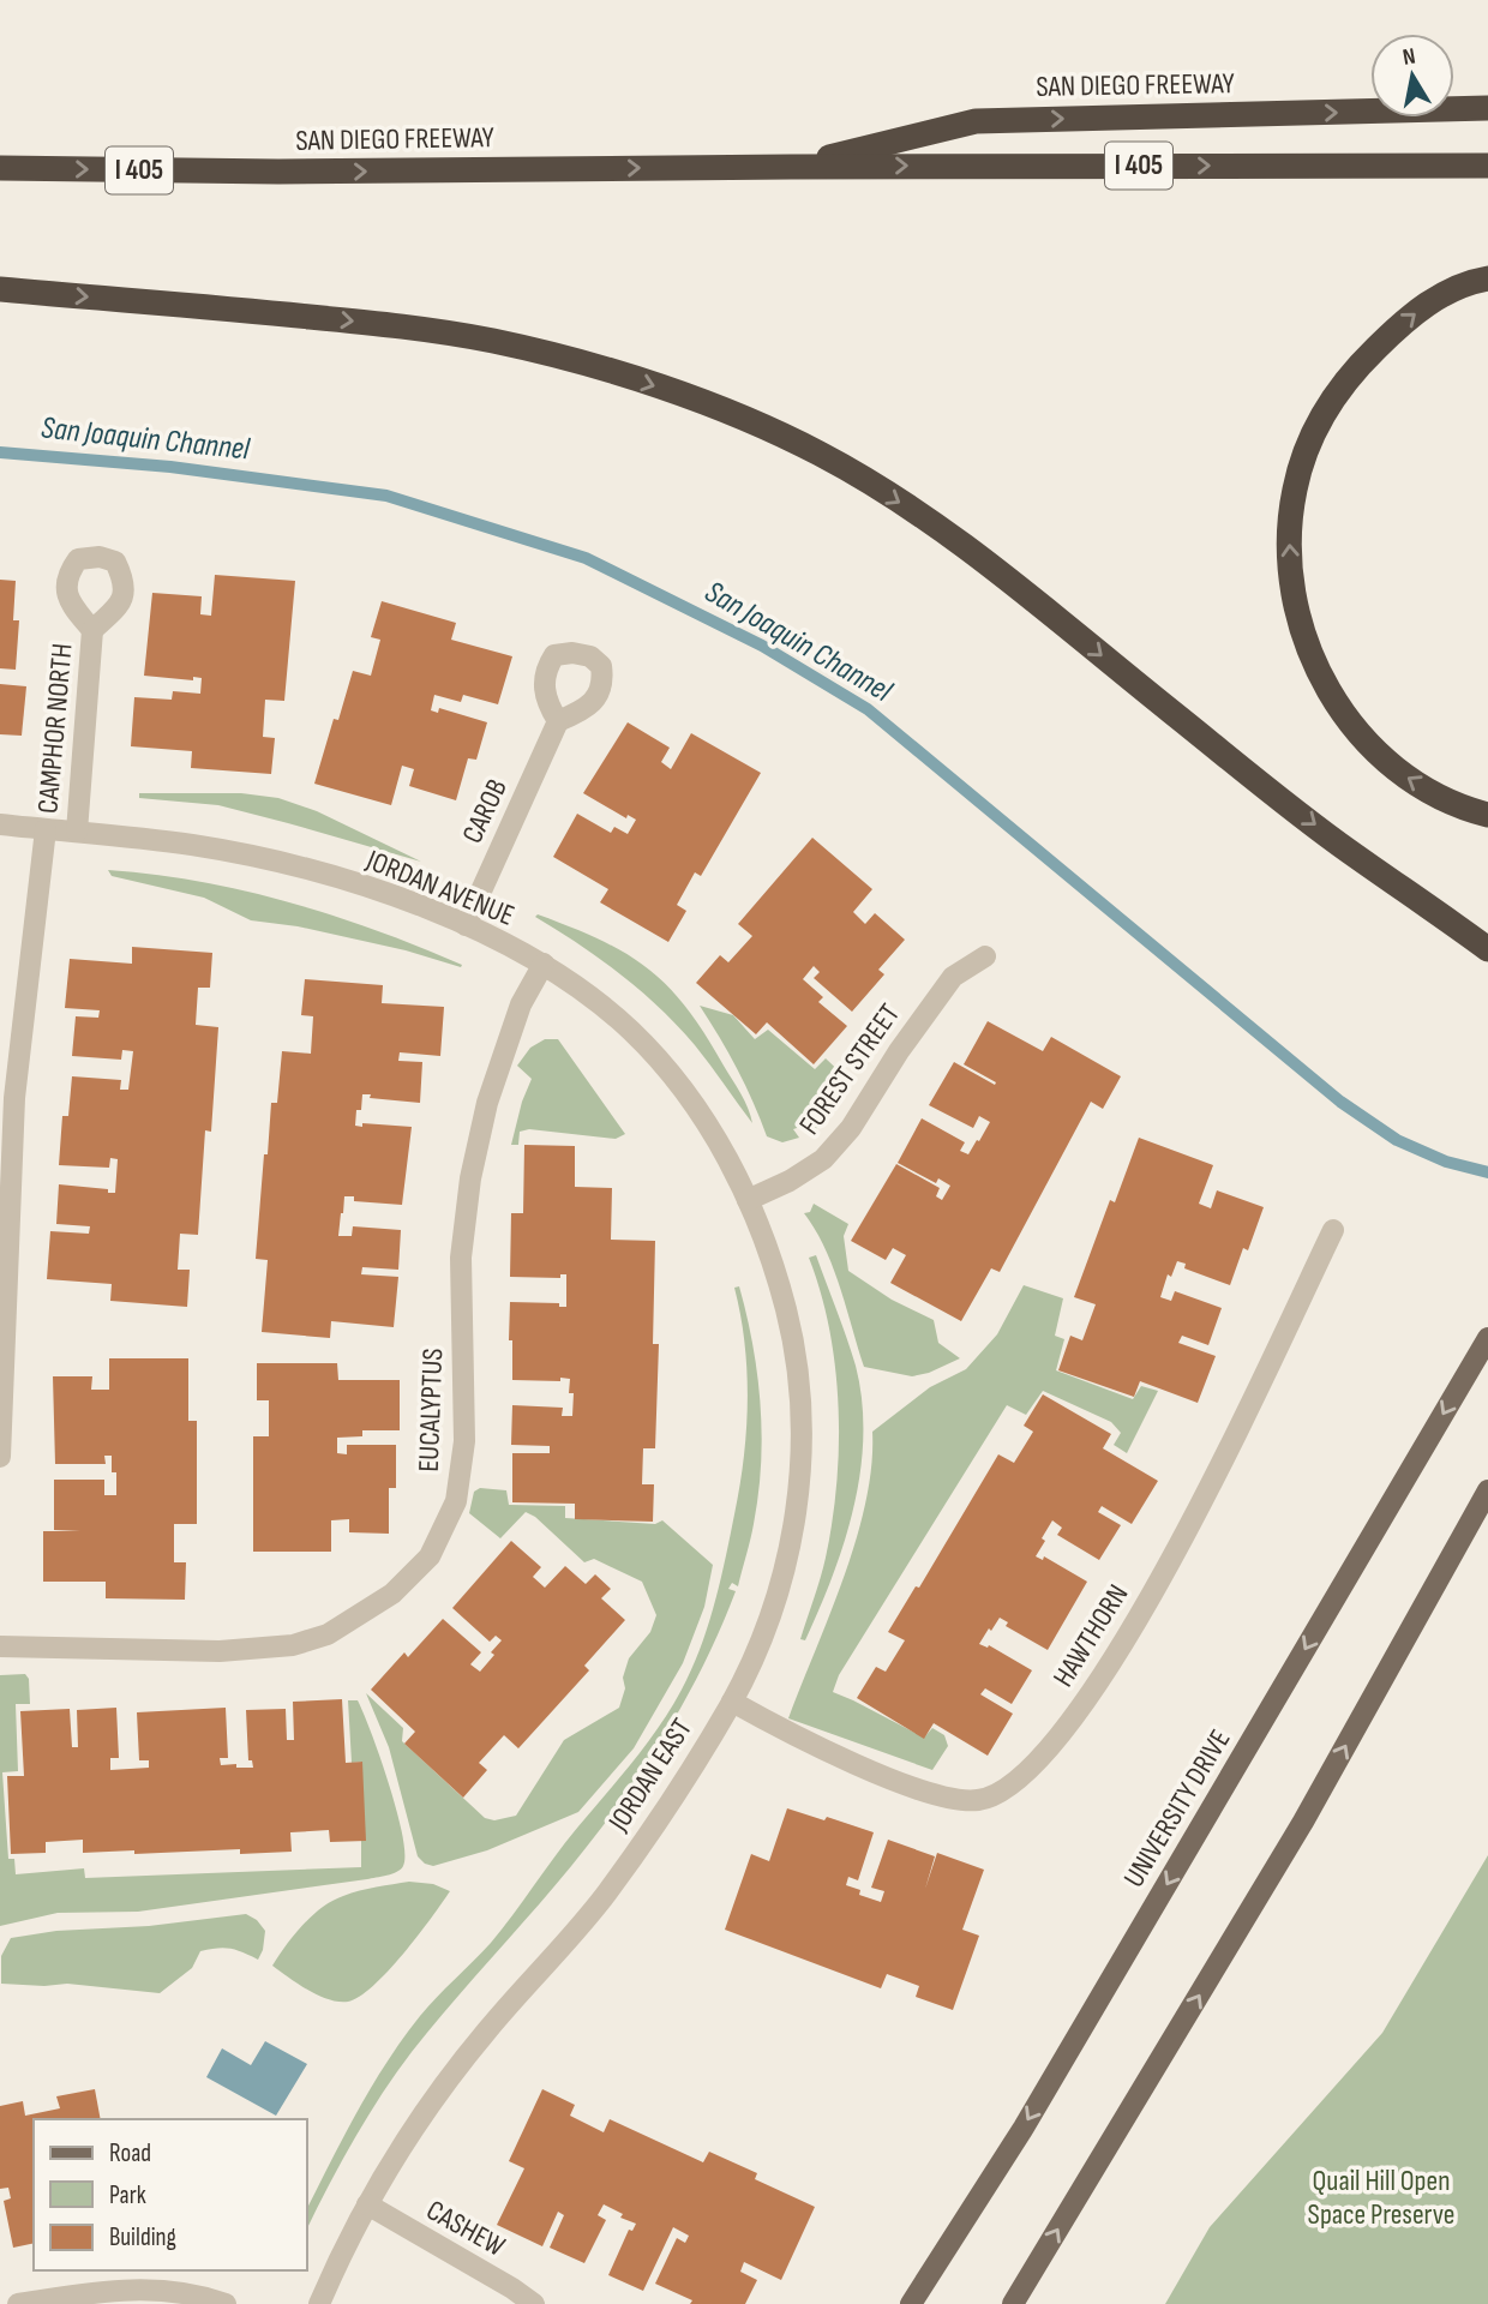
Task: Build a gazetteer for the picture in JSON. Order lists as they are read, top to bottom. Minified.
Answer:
{"streets":{"highway":["SAN DIEGO FREEWAY","I 405"],"main road":["UNIVERSITY DRIVE"],"street":["CAMPHOR NORTH","CAROB","JORDAN AVENUE","FOREST STREET","EUCALYPTUS","HAWTHORN","JORDAN EAST","CASHEW"]},"crossings":[["CAMPHOR NORTH","JORDAN AVENUE"],["CAROB","JORDAN AVENUE"],["JORDAN AVENUE","FOREST STREET"],["JORDAN AVENUE","EUCALYPTUS"],["JORDAN AVENUE","JORDAN EAST"],["FOREST STREET","JORDAN EAST"],["HAWTHORN","JORDAN EAST"],["JORDAN EAST","CASHEW"]],"one_way":["SAN DIEGO FREEWAY"],"water":["San Joaquin Channel"],"parks":["Quail Hill Open Space Preserve"],"legend":["Road","Park","Building"],"north":"top"}
